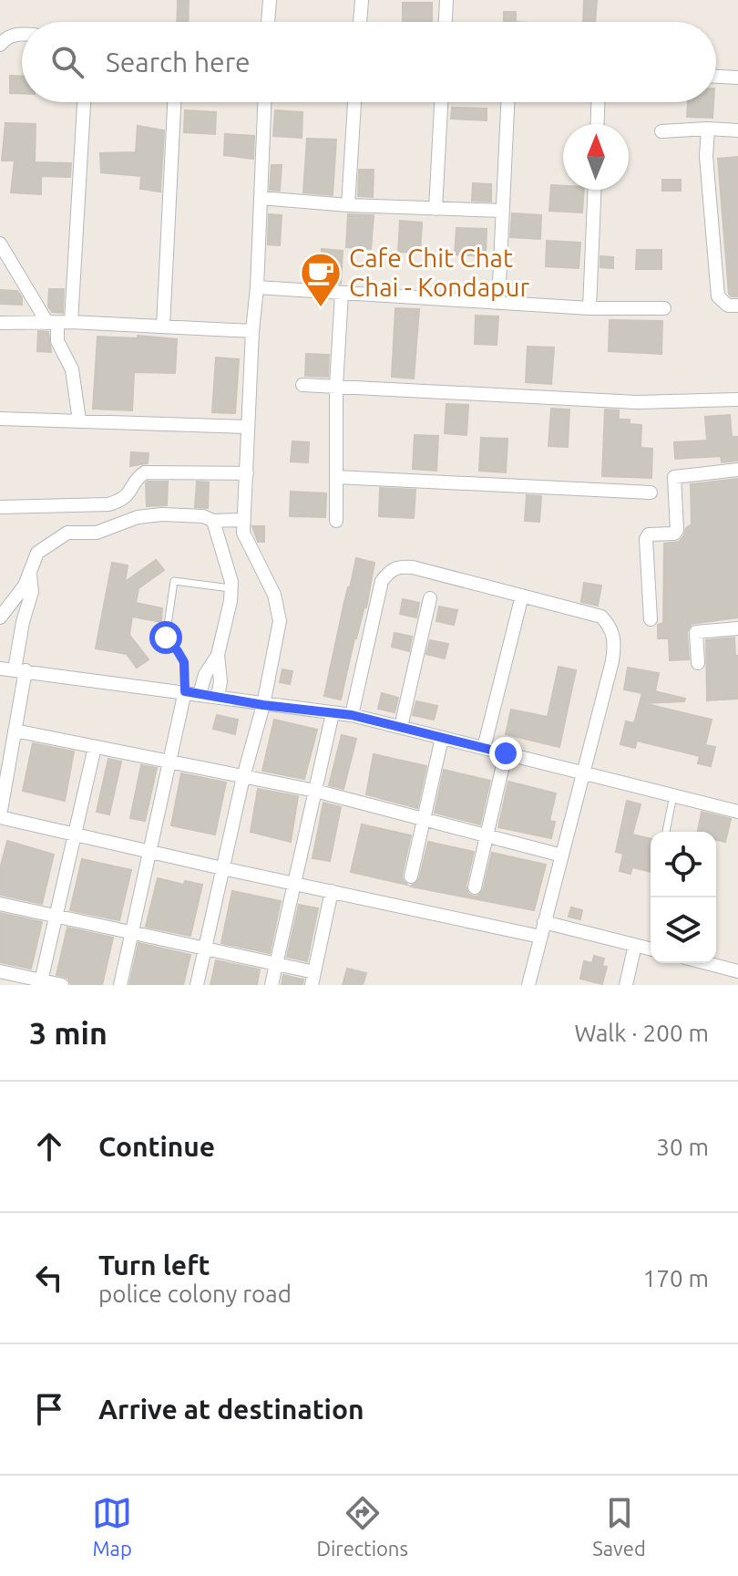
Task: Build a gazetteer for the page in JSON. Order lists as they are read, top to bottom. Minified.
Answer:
{"places":{"cafe":["Cafe Chit Chat Chai - Kondapur"]},"north":"top","page":{"search":"Search here","heading":["3 min","Walk · 200 m"],"list":[["Continue","30 m"],["Turn left","police colony road","170 m"],"Arrive at destination"],"nav":["Map","Directions","Saved"]}}
